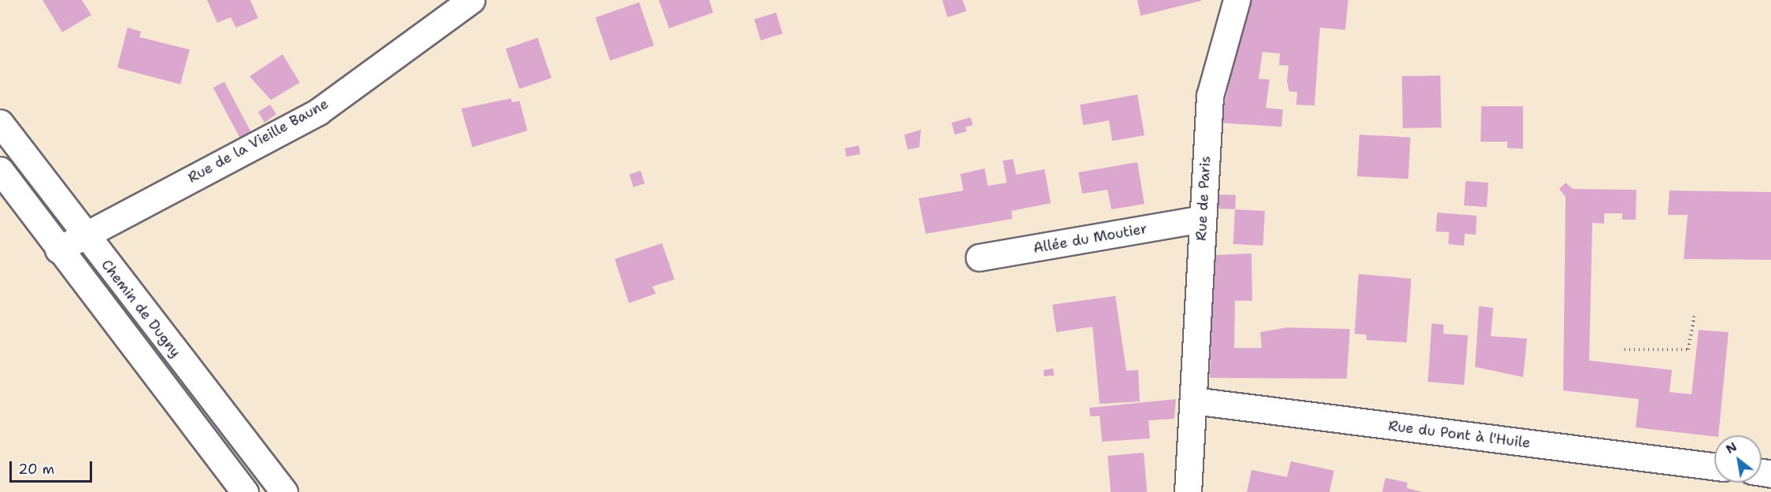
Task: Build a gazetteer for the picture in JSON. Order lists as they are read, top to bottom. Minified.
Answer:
{"streets":{"street":["Rue de la Vieille Baune","Rue de Paris","Allée du Moutier","Chemin de Dugny","Rue du Pont à l'Huile"]},"crossings":[["Rue de la Vieille Baune","Chemin de Dugny"],["Rue de Paris","Allée du Moutier"],["Rue de Paris","Rue du Pont à l'Huile"]],"scale_bar":"20 m","north":"top left"}
